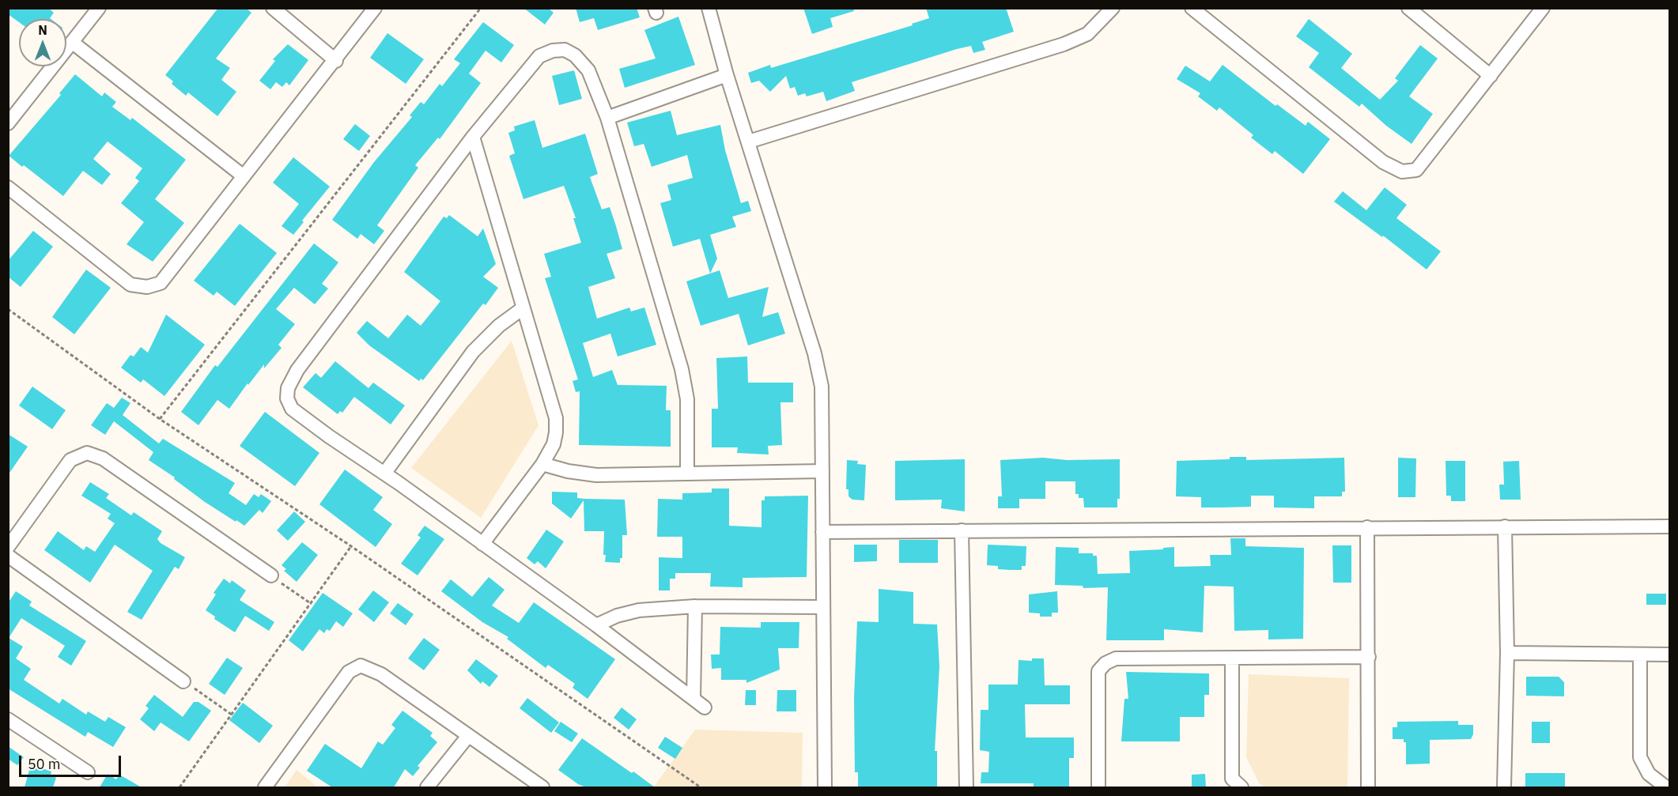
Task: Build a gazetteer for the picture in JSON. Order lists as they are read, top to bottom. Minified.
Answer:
{"scale_bar":"50 m","north":"top"}
